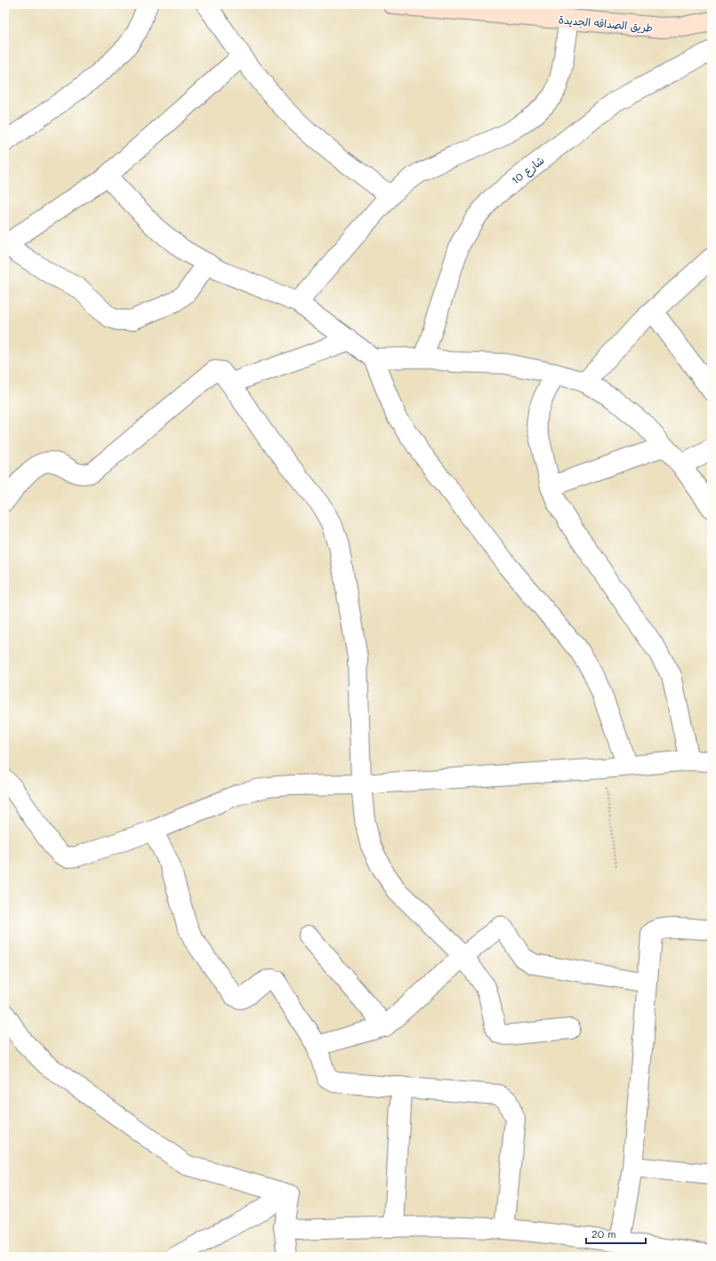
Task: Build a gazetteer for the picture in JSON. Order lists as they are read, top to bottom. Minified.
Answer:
{"streets":{"street":["طريق الصداقه الجديدة","شارع 10"]},"scale_bar":"20 m"}
